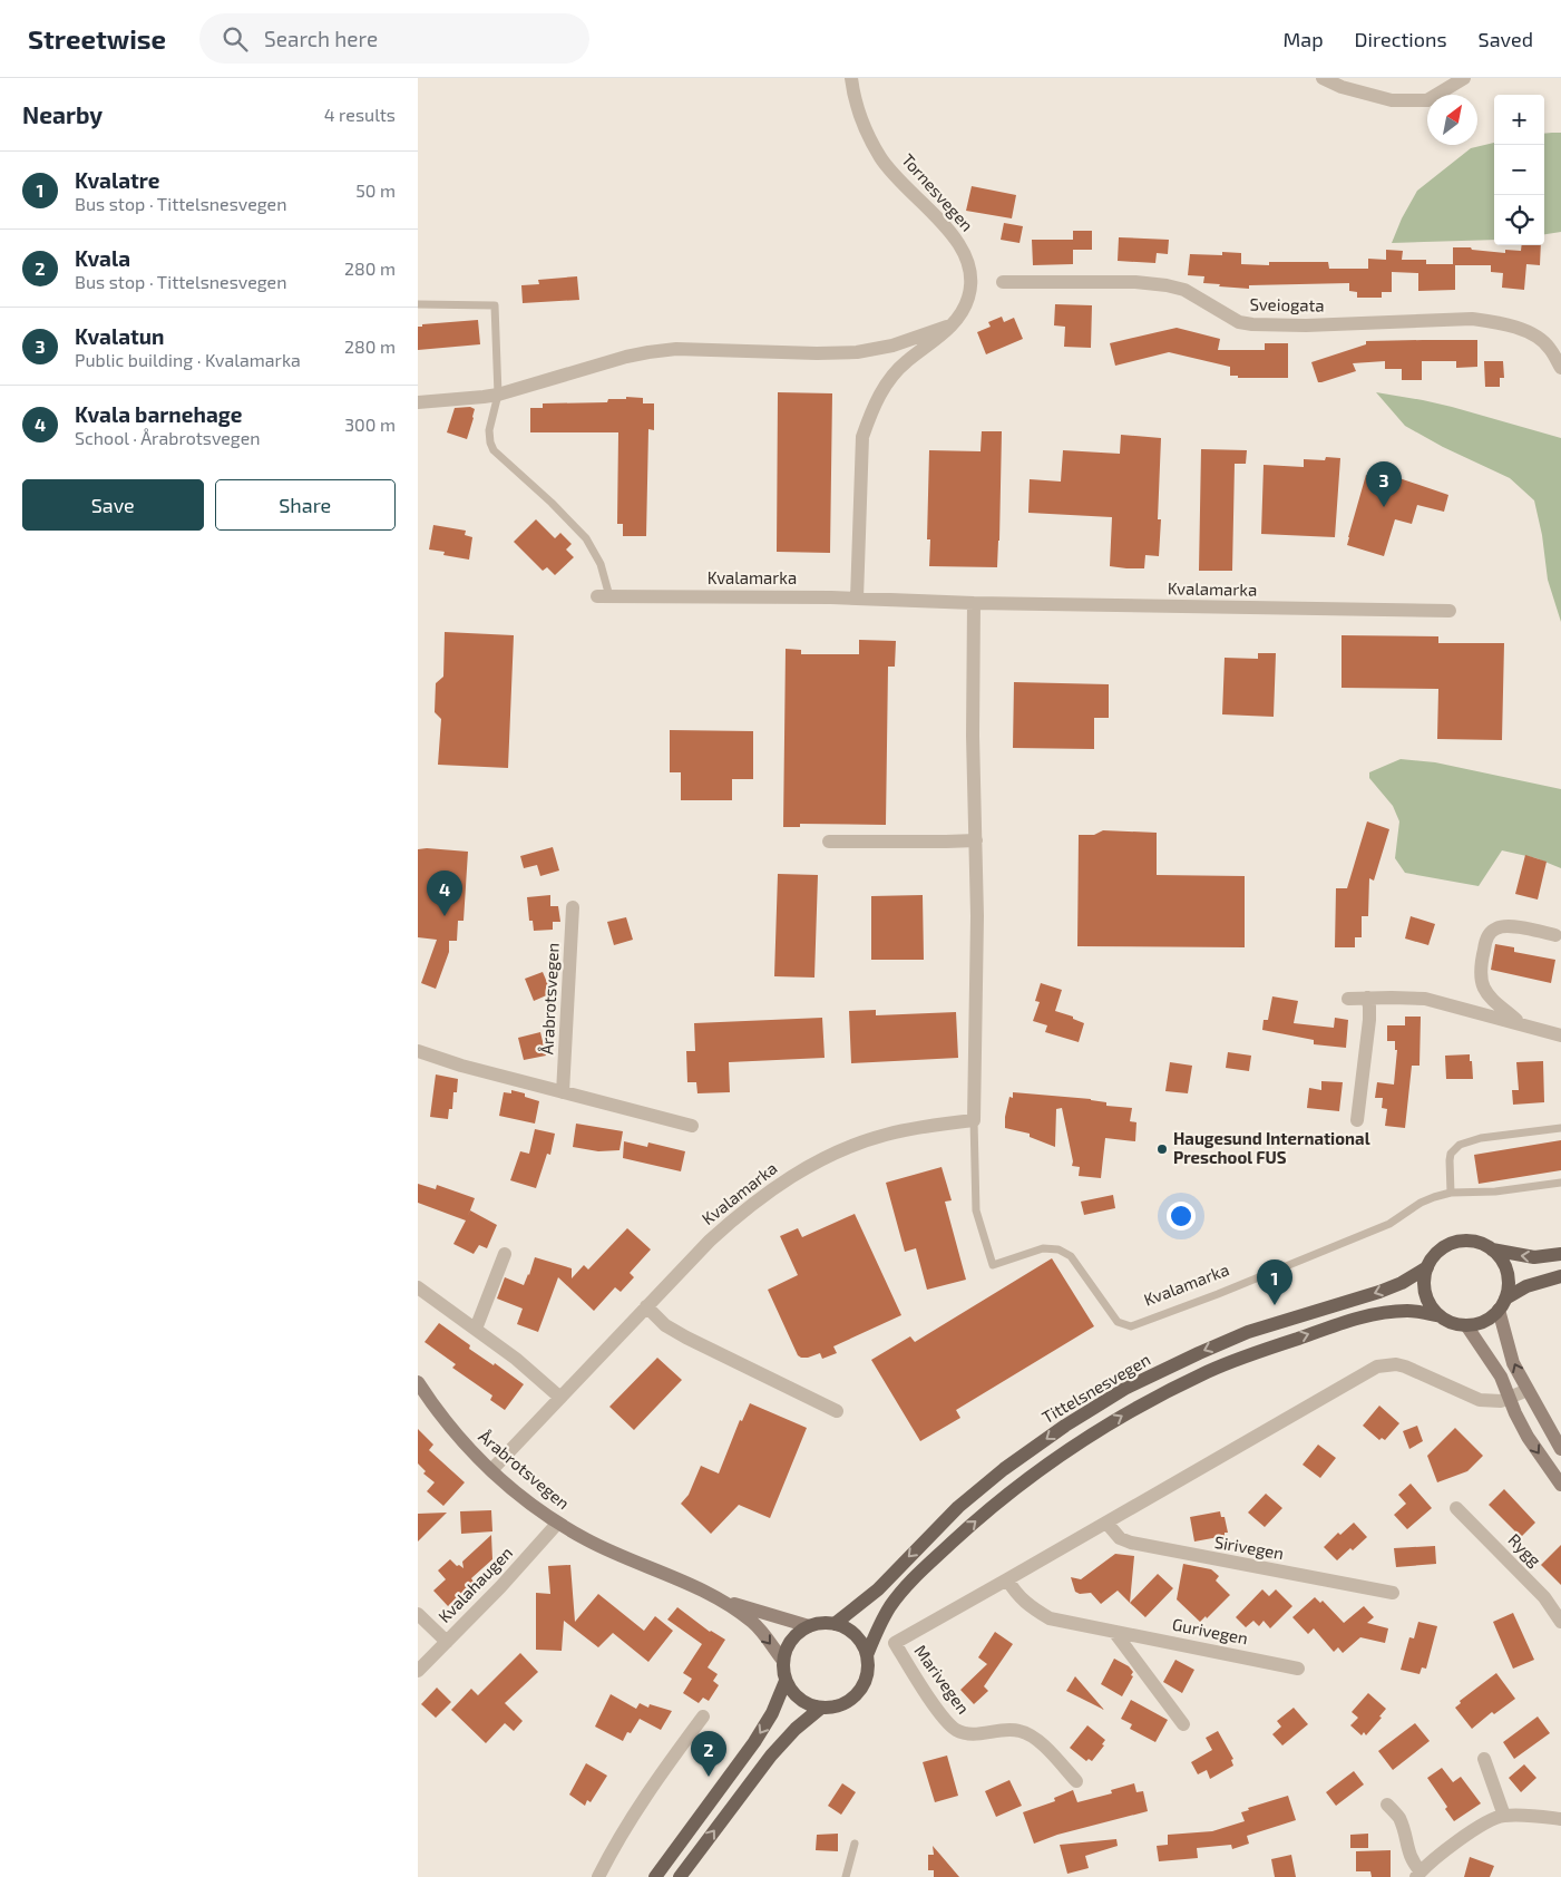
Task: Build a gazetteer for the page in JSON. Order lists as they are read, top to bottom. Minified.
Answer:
{"streets":{"main road":["Årabrotsvegen","Tittelsnesvegen"],"street":["Tornesvegen","Sveiogata","Kvalamarka","Sirivegen","Rygg","Kvalahaugen","Gurivegen","Marivegen"]},"crossings":[["Tornesvegen","Kvalamarka"],["Kvalamarka","Årabrotsvegen"],["Årabrotsvegen","Tittelsnesvegen"],["Årabrotsvegen","Kvalahaugen"],["Gurivegen","Marivegen"]],"places":["Haugesund International Preschool FUS"],"north":"top right","page":{"header":"Streetwise","search":"Search here","nav":["Map","Directions","Saved"],"heading":["Nearby","4 results"],"map_buttons":["+","−"],"list":[{"mark":"1","name":"Kvalatre","note":"Bus stop · Tittelsnesvegen","value":"50 m"},{"mark":"2","name":"Kvala","note":"Bus stop · Tittelsnesvegen","value":"280 m"},{"mark":"3","name":"Kvalatun","note":"Public building · Kvalamarka","value":"280 m"},{"mark":"4","name":"Kvala barnehage","note":"School · Årabrotsvegen","value":"300 m"}],"pins":["3","4","1","2"],"buttons":["Save","Share"]}}
